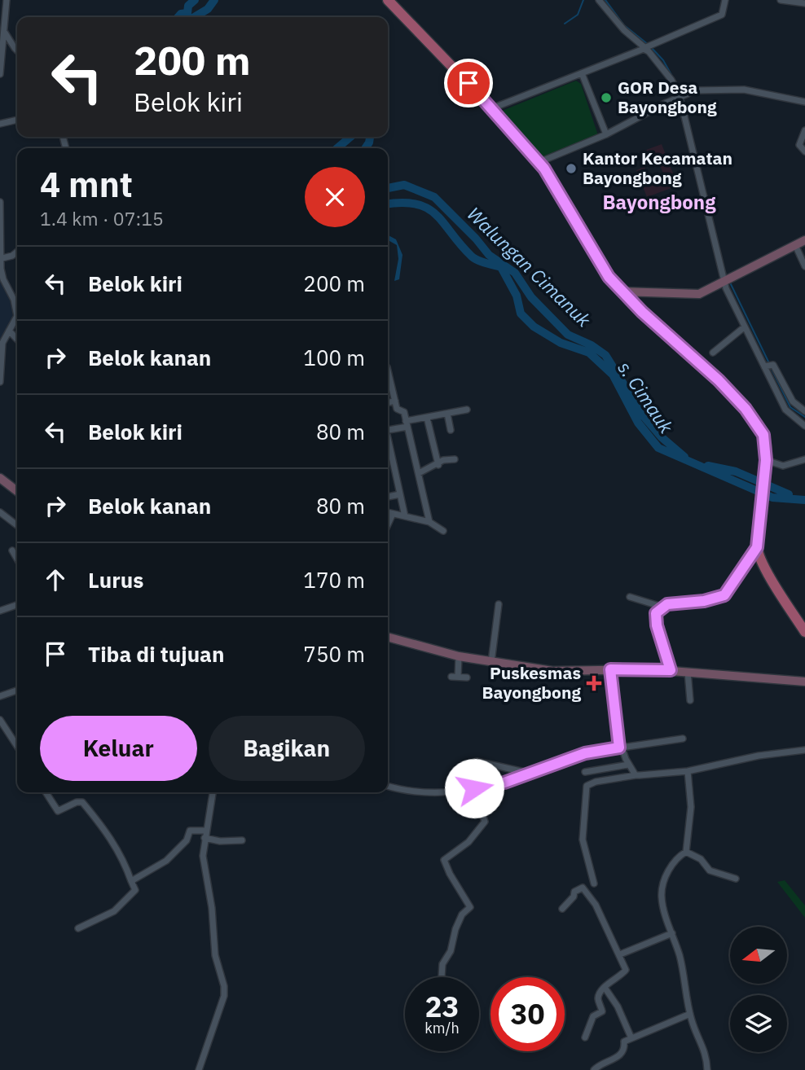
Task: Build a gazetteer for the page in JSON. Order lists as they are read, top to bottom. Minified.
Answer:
{"districts":["Bayongbong"],"water":["Walungan Cimanuk","s. Cimauk"],"places":{"other":["GOR Desa Bayongbong","Kantor Kecamatan Bayongbong"],"health":["Puskesmas Bayongbong"]},"north":"left","page":{"turn":["200 m","Belok kiri"],"heading":["4 mnt","1.4 km · 07:15"],"list":[{"name":"Belok kiri","value":"200 m"},{"name":"Belok kanan","value":"100 m"},{"name":"Belok kiri","value":"80 m"},{"name":"Belok kanan","value":"80 m"},{"name":"Lurus","value":"170 m"},{"name":"Tiba di tujuan","value":"750 m"}],"buttons":["Keluar","Bagikan"],"speed":"23 km/h","limit":"30"}}
